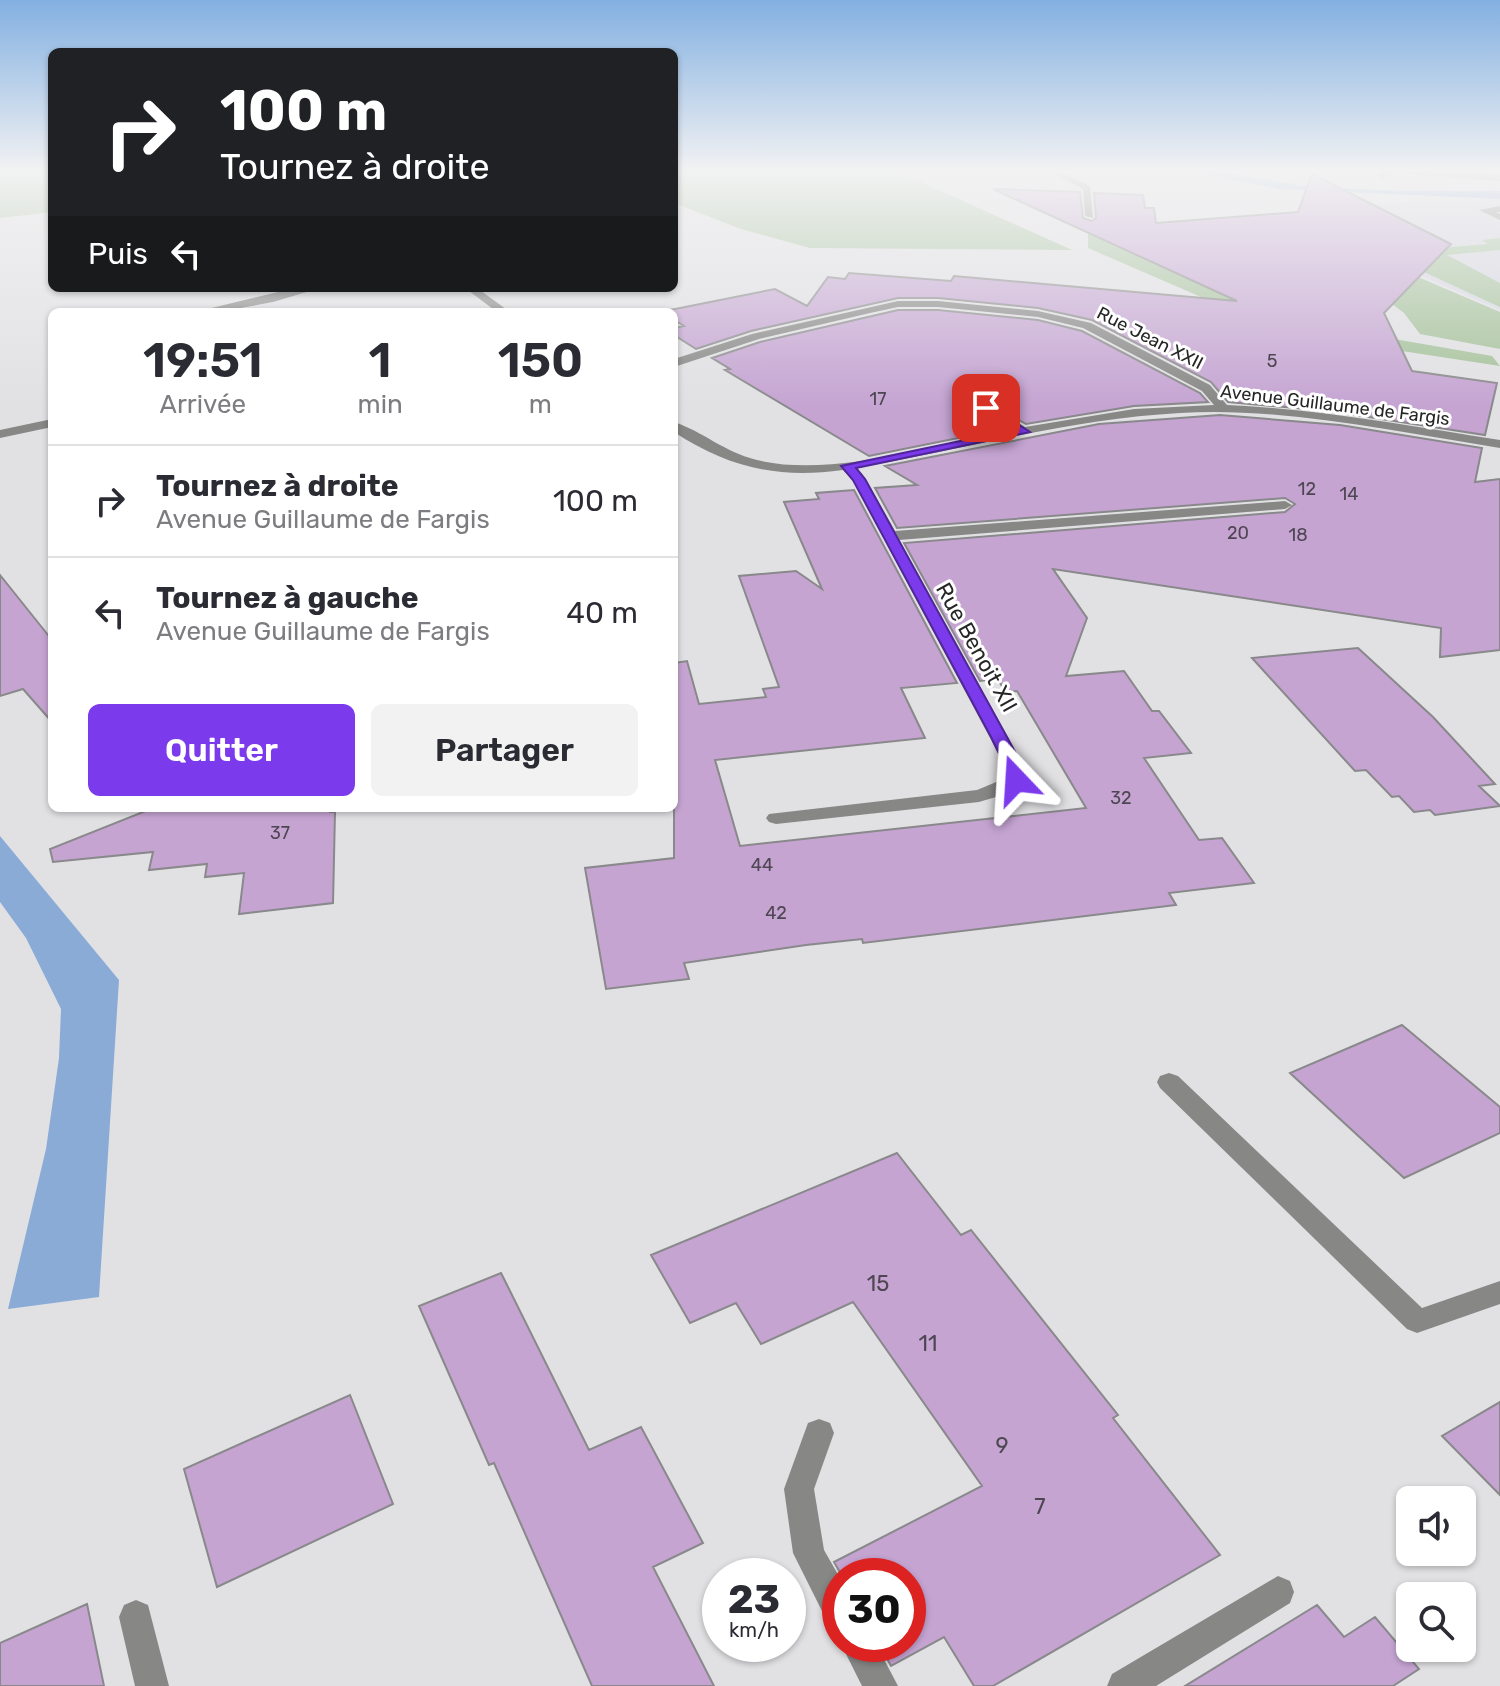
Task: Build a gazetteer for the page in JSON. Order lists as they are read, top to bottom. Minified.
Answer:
{"streets":{"street":["Rue Jean XXII","Avenue Guillaume de Fargis","Rue Benoit XII"]},"crossings":[["Rue Jean XXII","Avenue Guillaume de Fargis"],["Avenue Guillaume de Fargis","Rue Benoit XII"]],"house_numbers":["5","17","12","14","20","18","32","37","44","42","15","11","9","7"],"page":{"turn":["100 m","Tournez à droite"],"then":"Puis","eta":["19:51","Arrivée","1","min","150","m"],"list":[{"name":"Tournez à droite","note":"Avenue Guillaume de Fargis","value":"100 m"},{"name":"Tournez à gauche","note":"Avenue Guillaume de Fargis","value":"40 m"}],"buttons":["Quitter","Partager"],"speed":"23 km/h","limit":"30"}}
